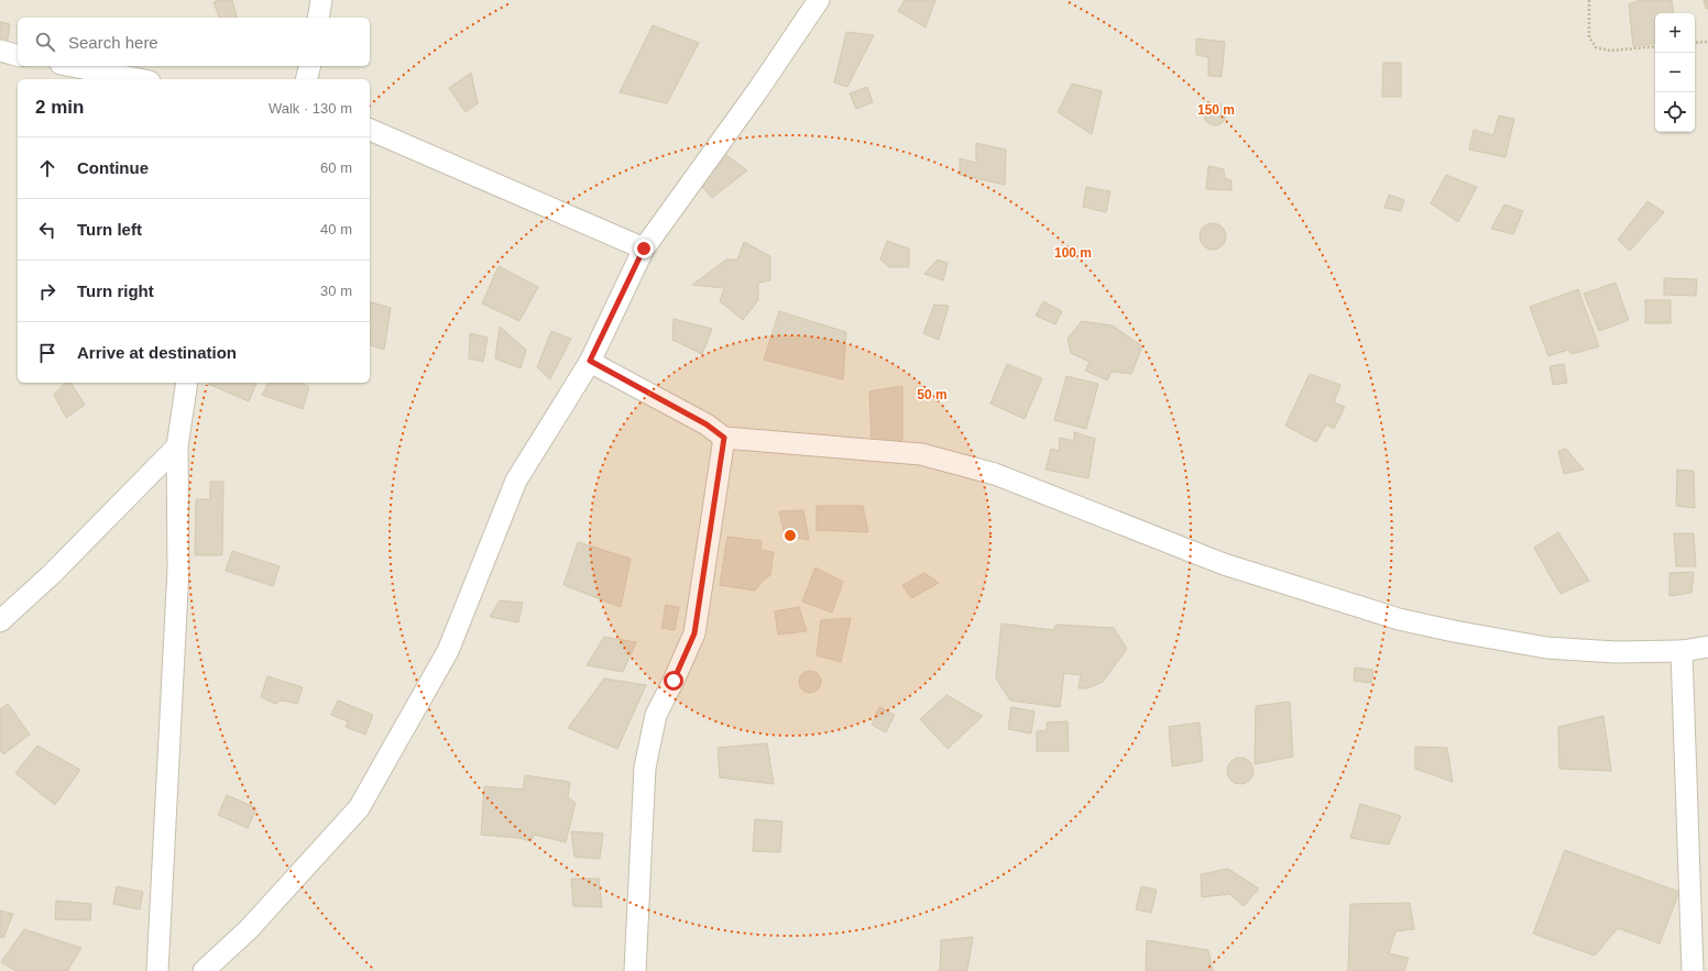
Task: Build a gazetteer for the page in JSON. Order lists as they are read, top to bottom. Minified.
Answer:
{"page":{"map_buttons":["+","−"],"search":"Search here","heading":["2 min","Walk · 130 m"],"list":[["Continue","60 m"],["Turn left","40 m"],["Turn right","30 m"],"Arrive at destination"]},"rings":["150 m","100 m","50 m"]}
